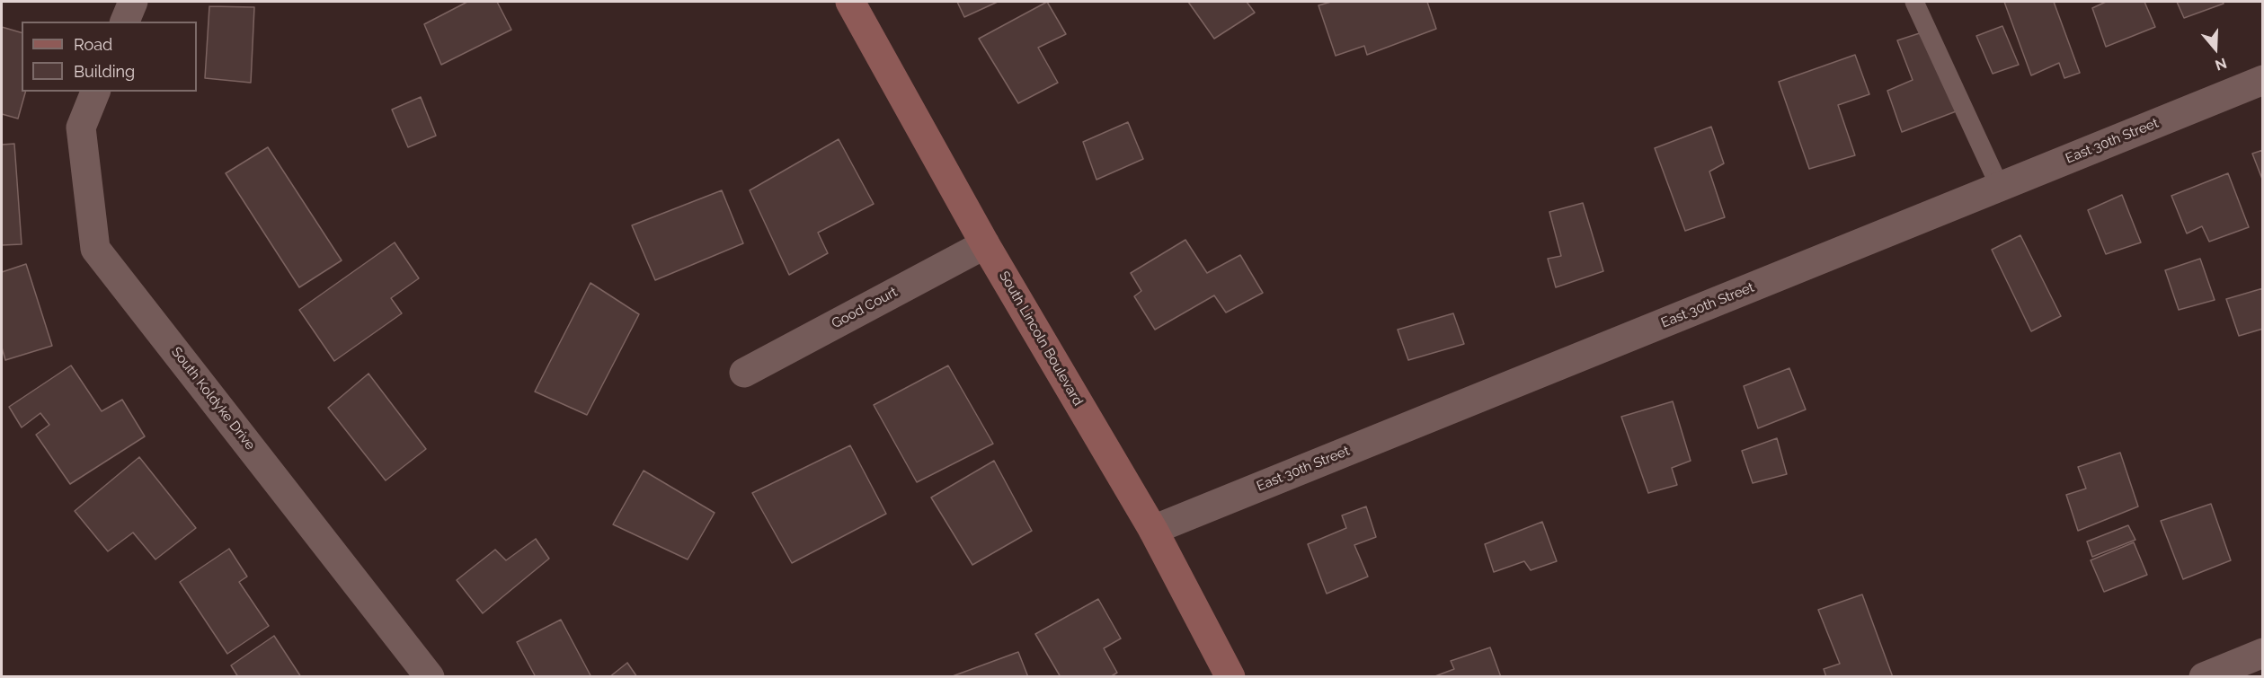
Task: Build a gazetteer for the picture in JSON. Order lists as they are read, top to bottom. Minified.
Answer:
{"streets":{"street":["East 30th Street","Good Court","South Lincoln Boulevard","South Koldyke Drive"]},"crossings":[["East 30th Street","South Lincoln Boulevard"],["Good Court","South Lincoln Boulevard"]],"legend":["Road","Building"],"north":"bottom"}
